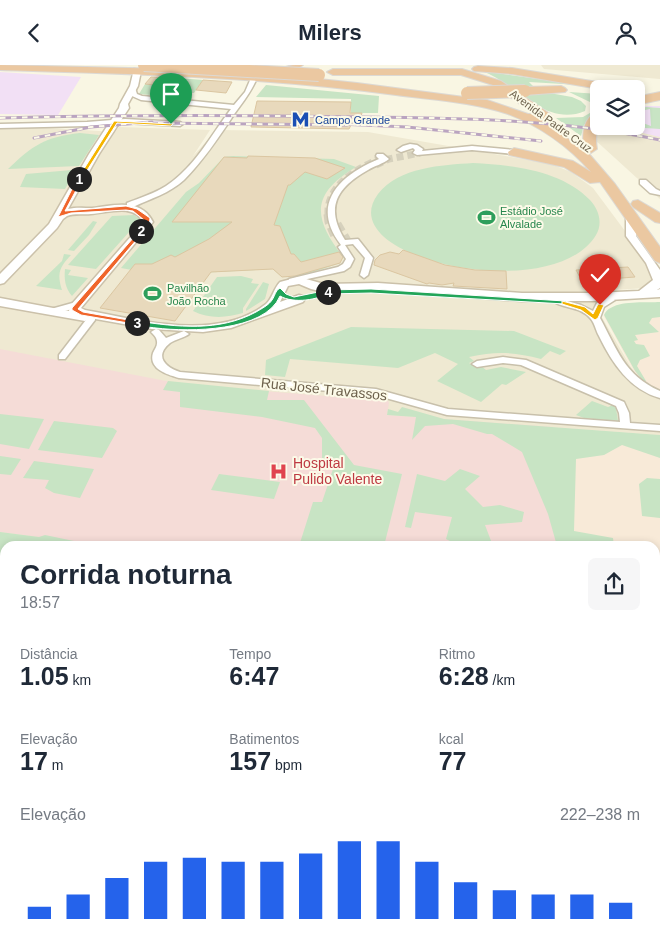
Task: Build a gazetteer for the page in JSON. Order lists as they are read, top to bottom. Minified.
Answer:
{"streets":{"highway":["Avenida Padre Cruz"],"street":["Rua José Travassos"]},"places":{"metro station":["Campo Grande"],"sports":["Estádio José Alvalade","Pavilhão João Rocha"],"hospital":["Hospital Pulido Valente"]},"page":{"header":"Milers","pins":["1","2","4","3"],"heading":["Corrida noturna","18:57"],"stats":[["Distância","1.05 km"],["Tempo","6:47"],["Ritmo","6:28 /km"],["Elevação","17 m"],["Batimentos","157 bpm"],["kcal","77"]],"chart":["Elevação","222–238 m"]}}
